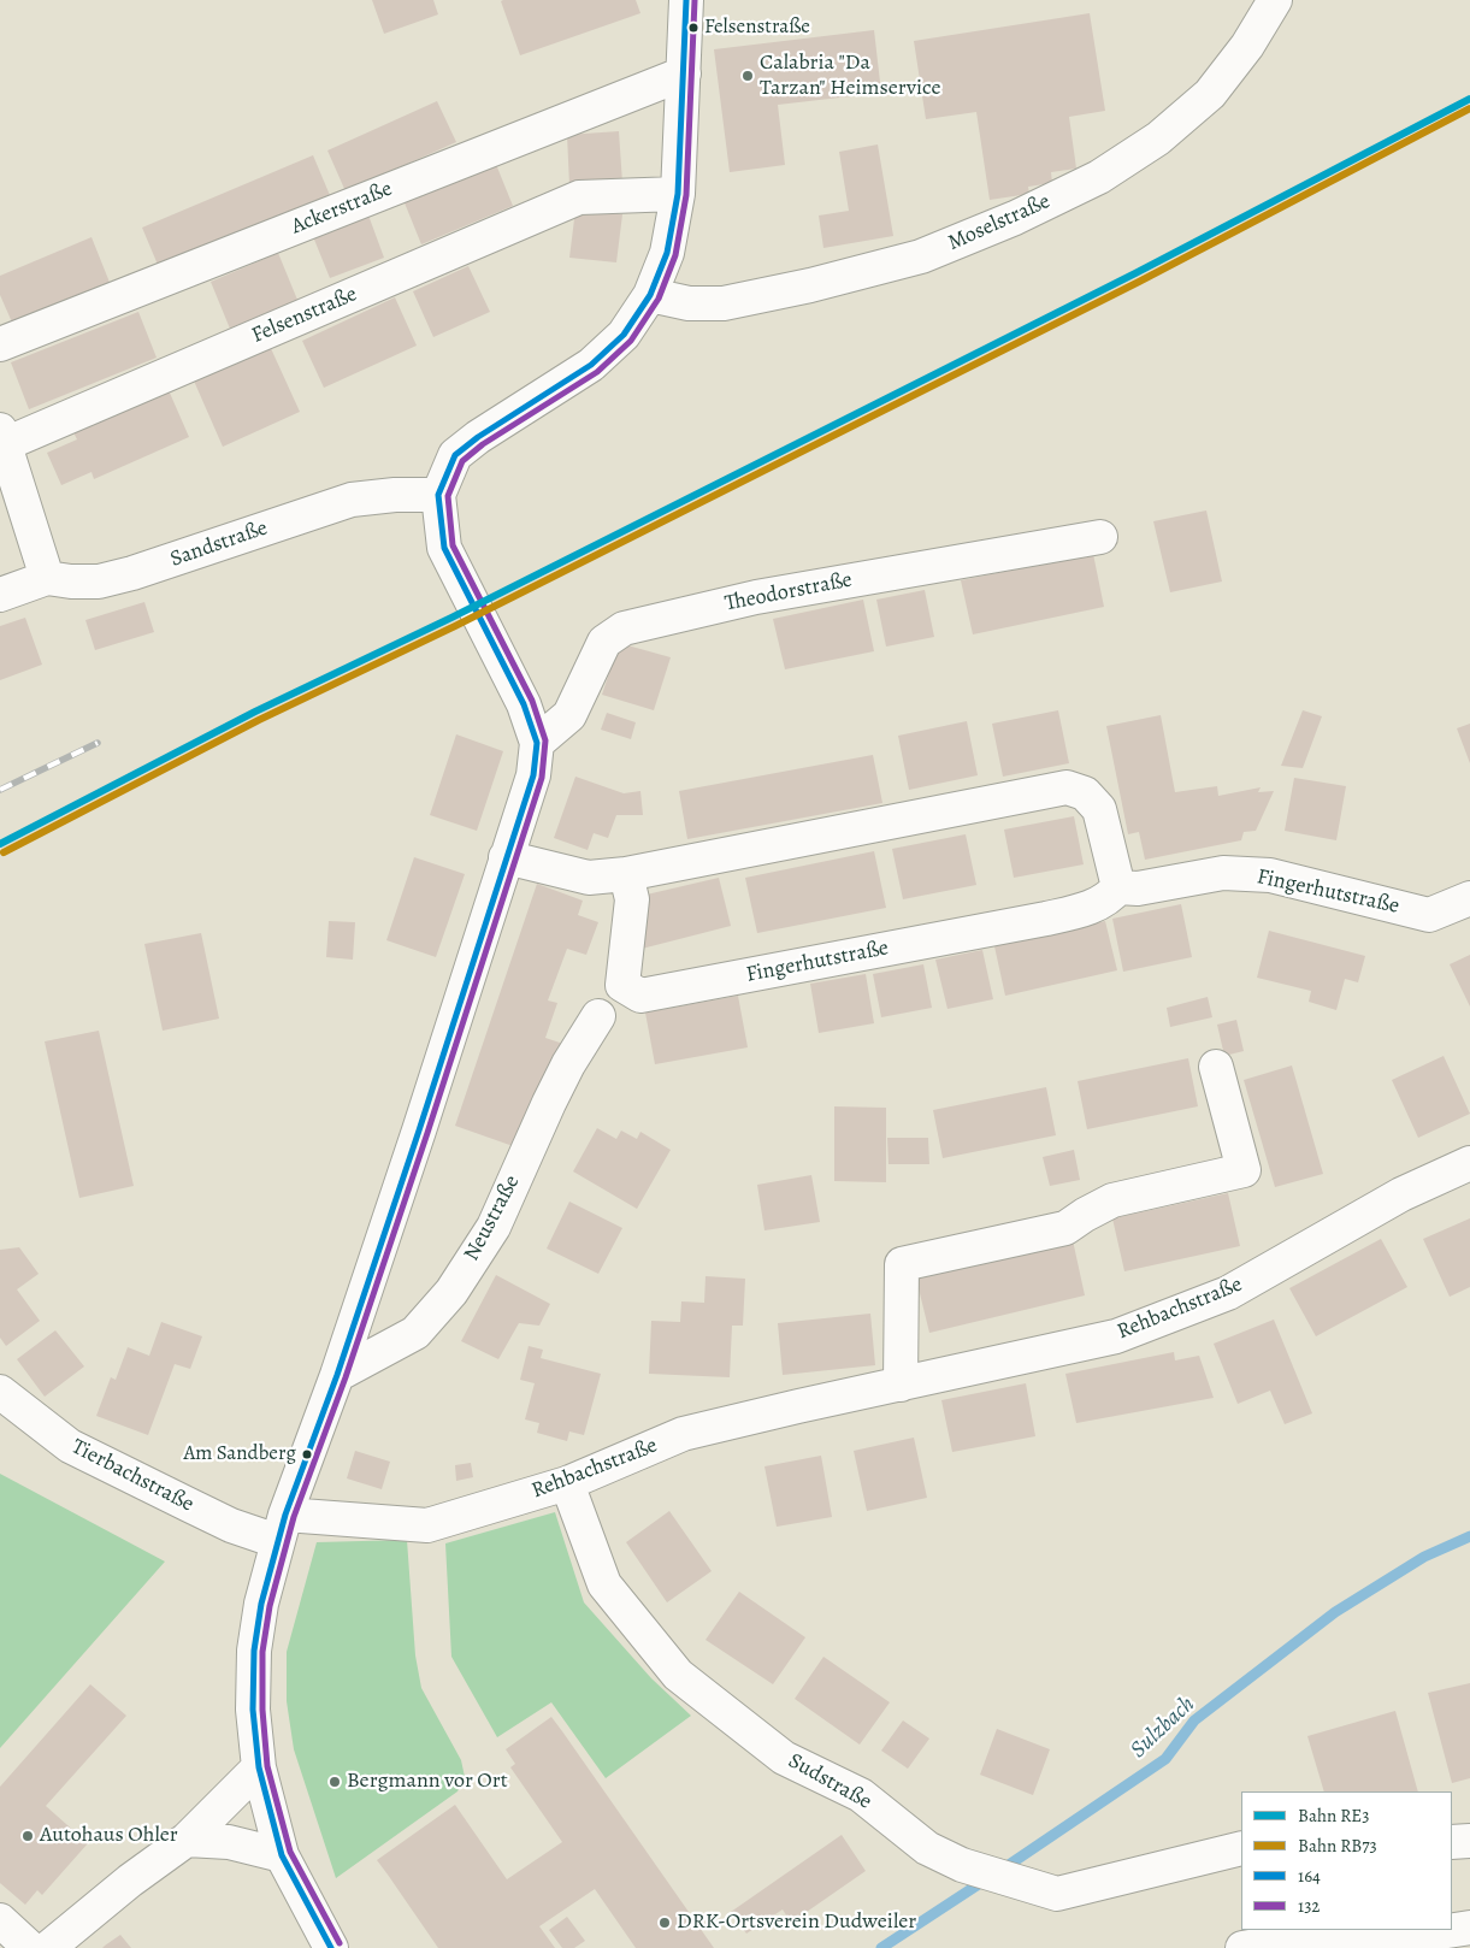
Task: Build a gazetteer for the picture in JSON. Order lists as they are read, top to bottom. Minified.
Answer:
{"streets":{"street":["Ackerstraße","Moselstraße","Felsenstraße","Sandstraße","Theodorstraße","Fingerhutstraße","Neustraße","Rehbachstraße","Tierbachstraße","Sudstraße"]},"crossings":[["Rehbachstraße","Tierbachstraße"],["Rehbachstraße","Sudstraße"]],"water":["Sulzbach"],"places":["Felsenstraße","Calabria \"Da Tarzan\" Heimservice","Am Sandberg","Bergmann vor Ort","Autohaus Ohler","DRK-Ortsverein Dudweiler"],"lines":["transit line 164","transit line 132","rail line RE3","rail line RB73"],"legend":["Bahn RE3","Bahn RB73","164","132"]}
